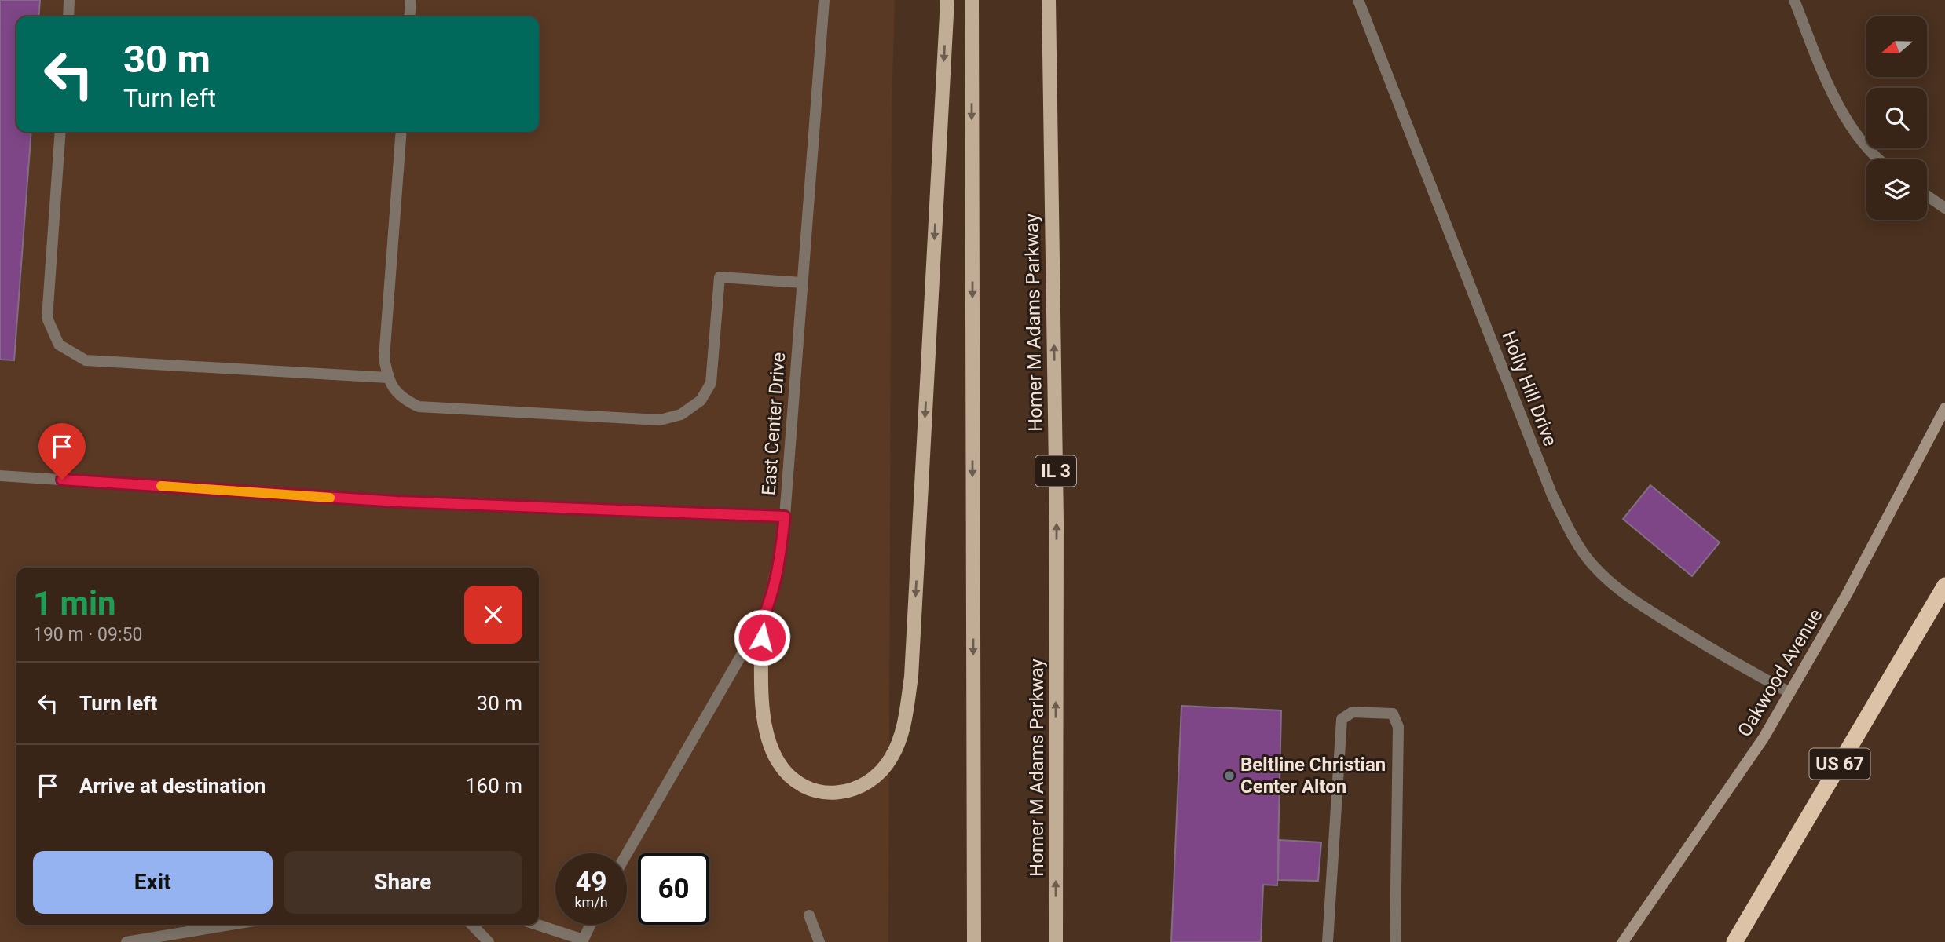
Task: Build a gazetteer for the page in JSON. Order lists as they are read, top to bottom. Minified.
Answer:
{"streets":{"highway":["US 67"],"main road":["Homer M Adams Parkway","IL 3"],"street":["Holly Hill Drive","East Center Drive","Oakwood Avenue"]},"crossings":[["Holly Hill Drive","Oakwood Avenue"]],"places":["Beltline Christian Center Alton"],"north":"left","page":{"turn":["30 m","Turn left"],"heading":["1 min","190 m · 09:50"],"list":[{"name":"Turn left","value":"30 m"},{"name":"Arrive at destination","value":"160 m"}],"buttons":["Exit","Share"],"speed":"49 km/h","limit":"60"}}
